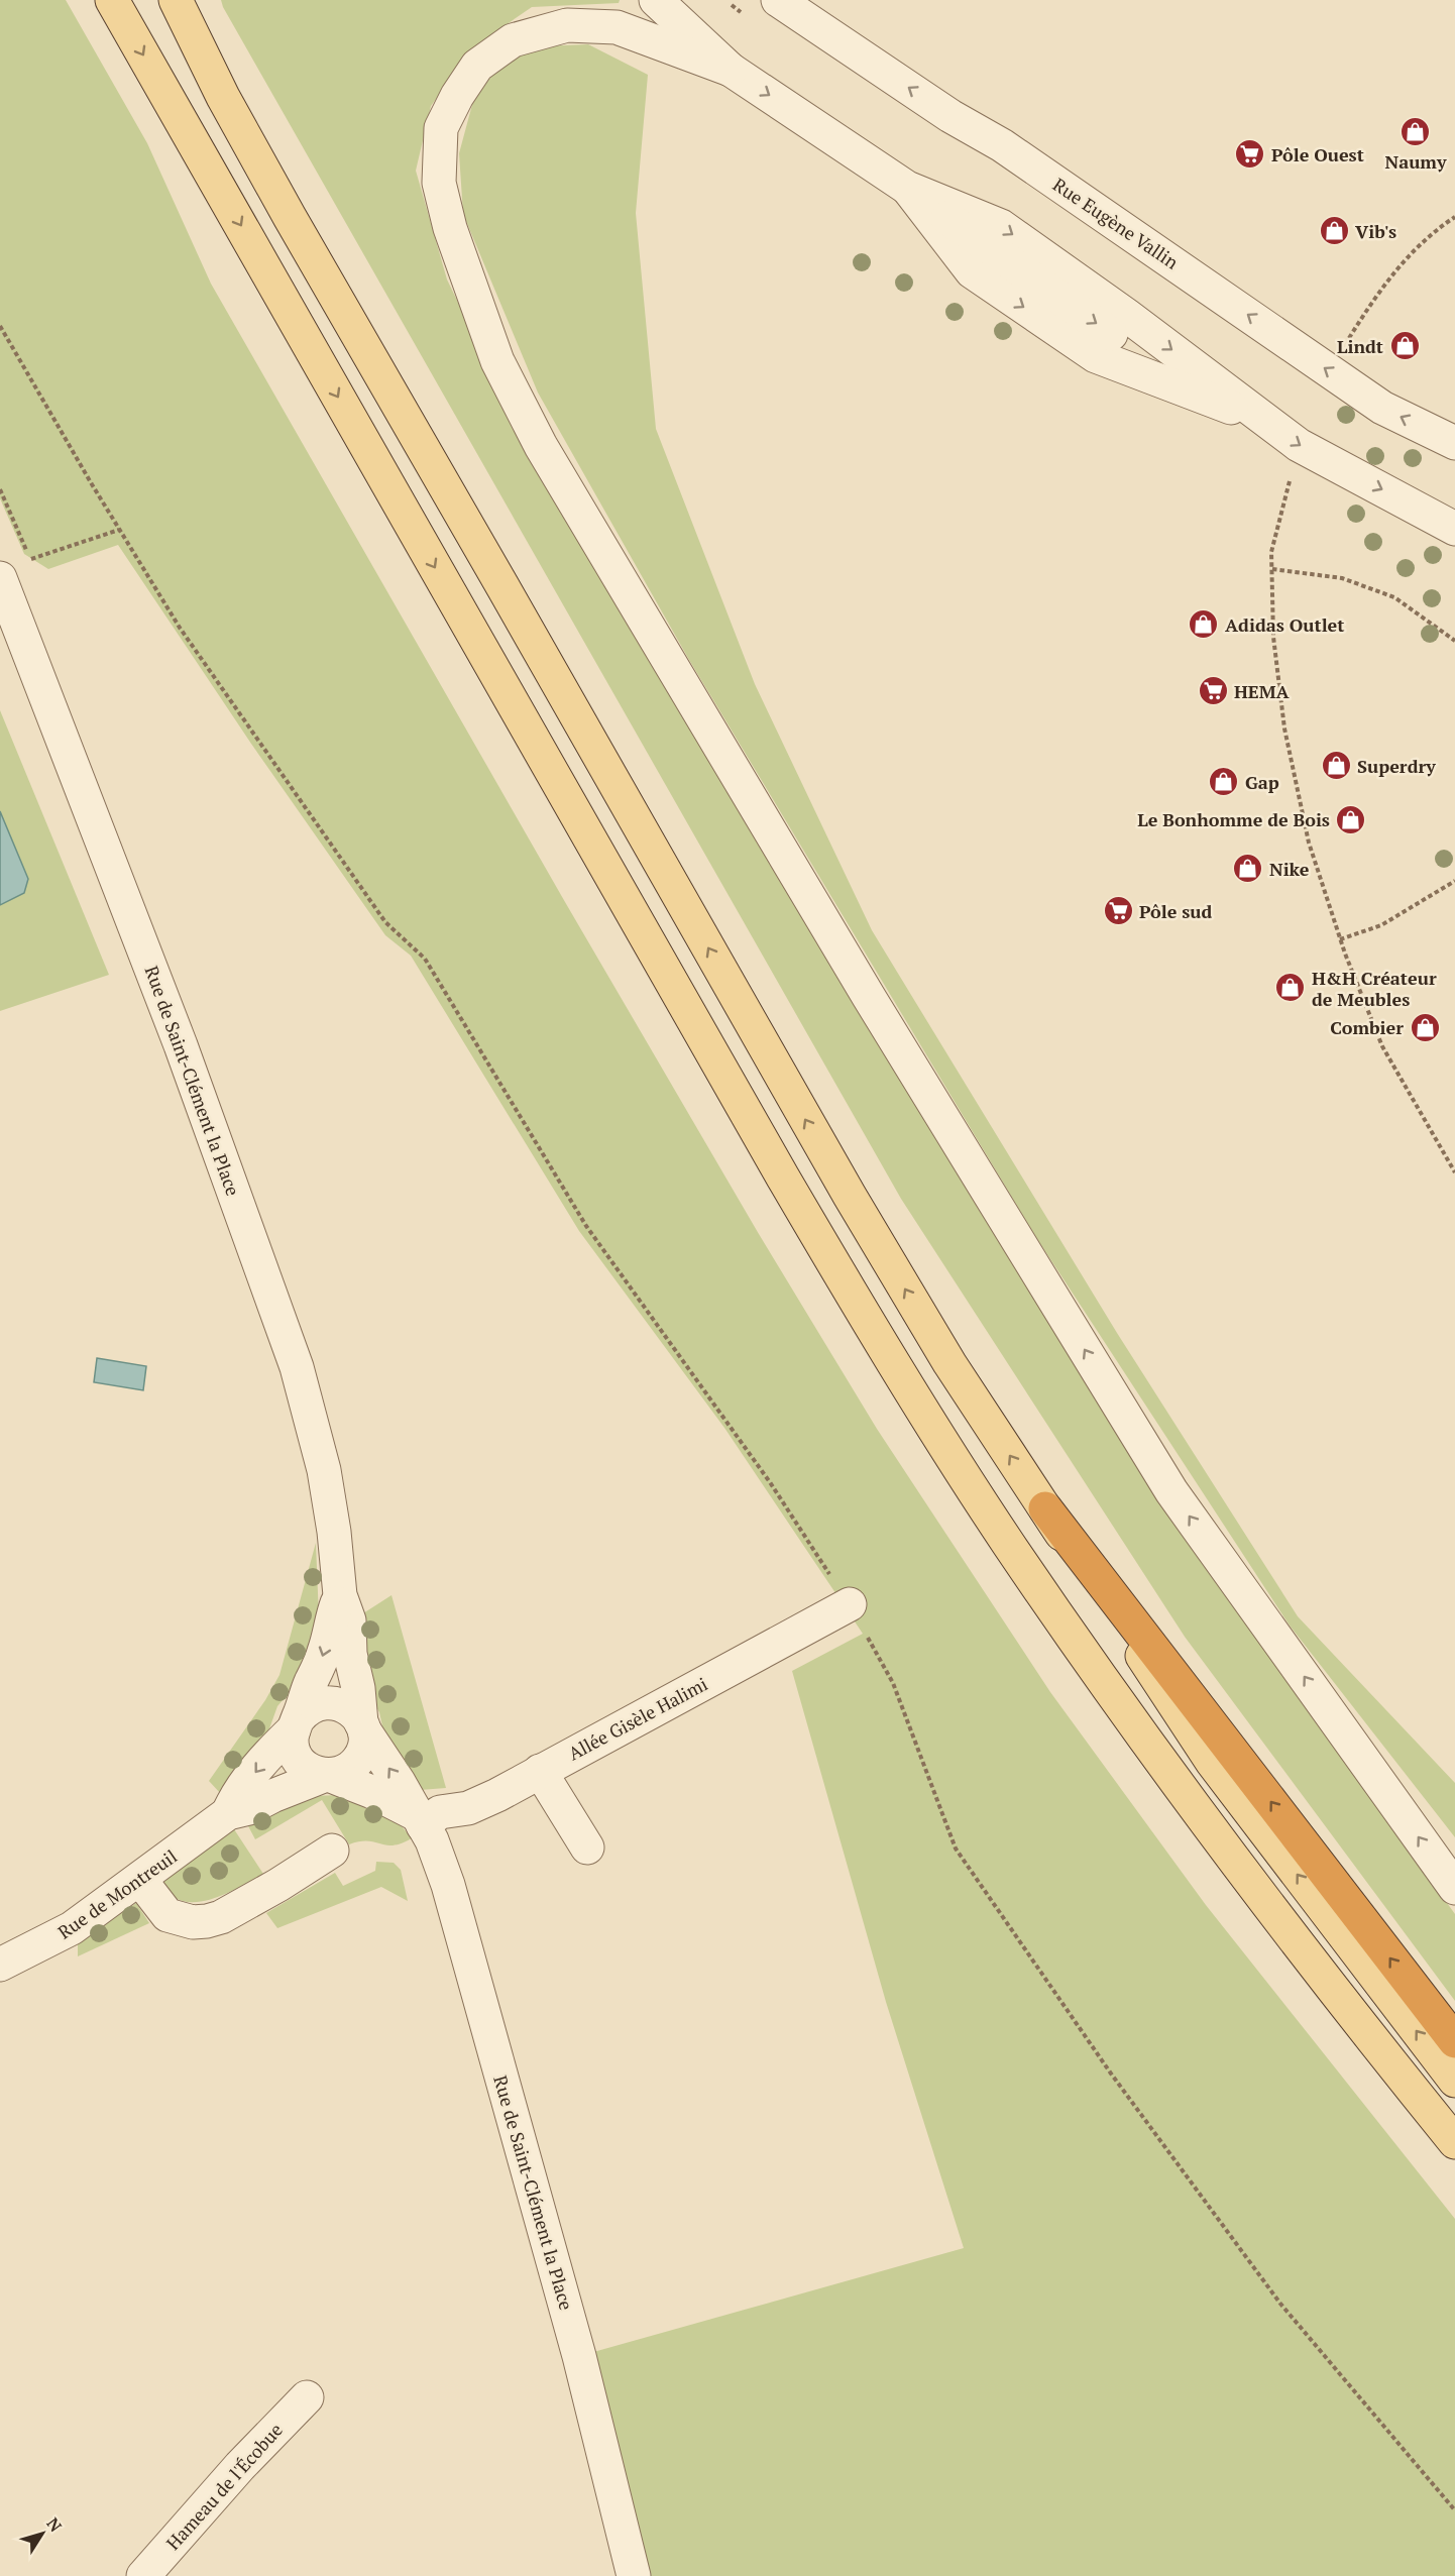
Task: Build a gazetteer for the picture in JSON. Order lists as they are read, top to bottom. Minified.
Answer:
{"streets":{"street":["Rue Eugène Vallin","Rue de Saint-Clément la Place","Allée Gisèle Halimi","Rue de Montreuil","Hameau de l'Écobue"]},"crossings":[["Rue de Saint-Clément la Place","Allée Gisèle Halimi"],["Rue de Saint-Clément la Place","Rue de Montreuil"]],"places":{"shop":["Naumy","Vib's","Lindt","Adidas Outlet","Superdry","Gap","Le Bonhomme de Bois","Nike","H&H Créateur de Meubles","Combier"],"supermarket":["Pôle Ouest","HEMA","Pôle sud"]},"north":"top right"}
